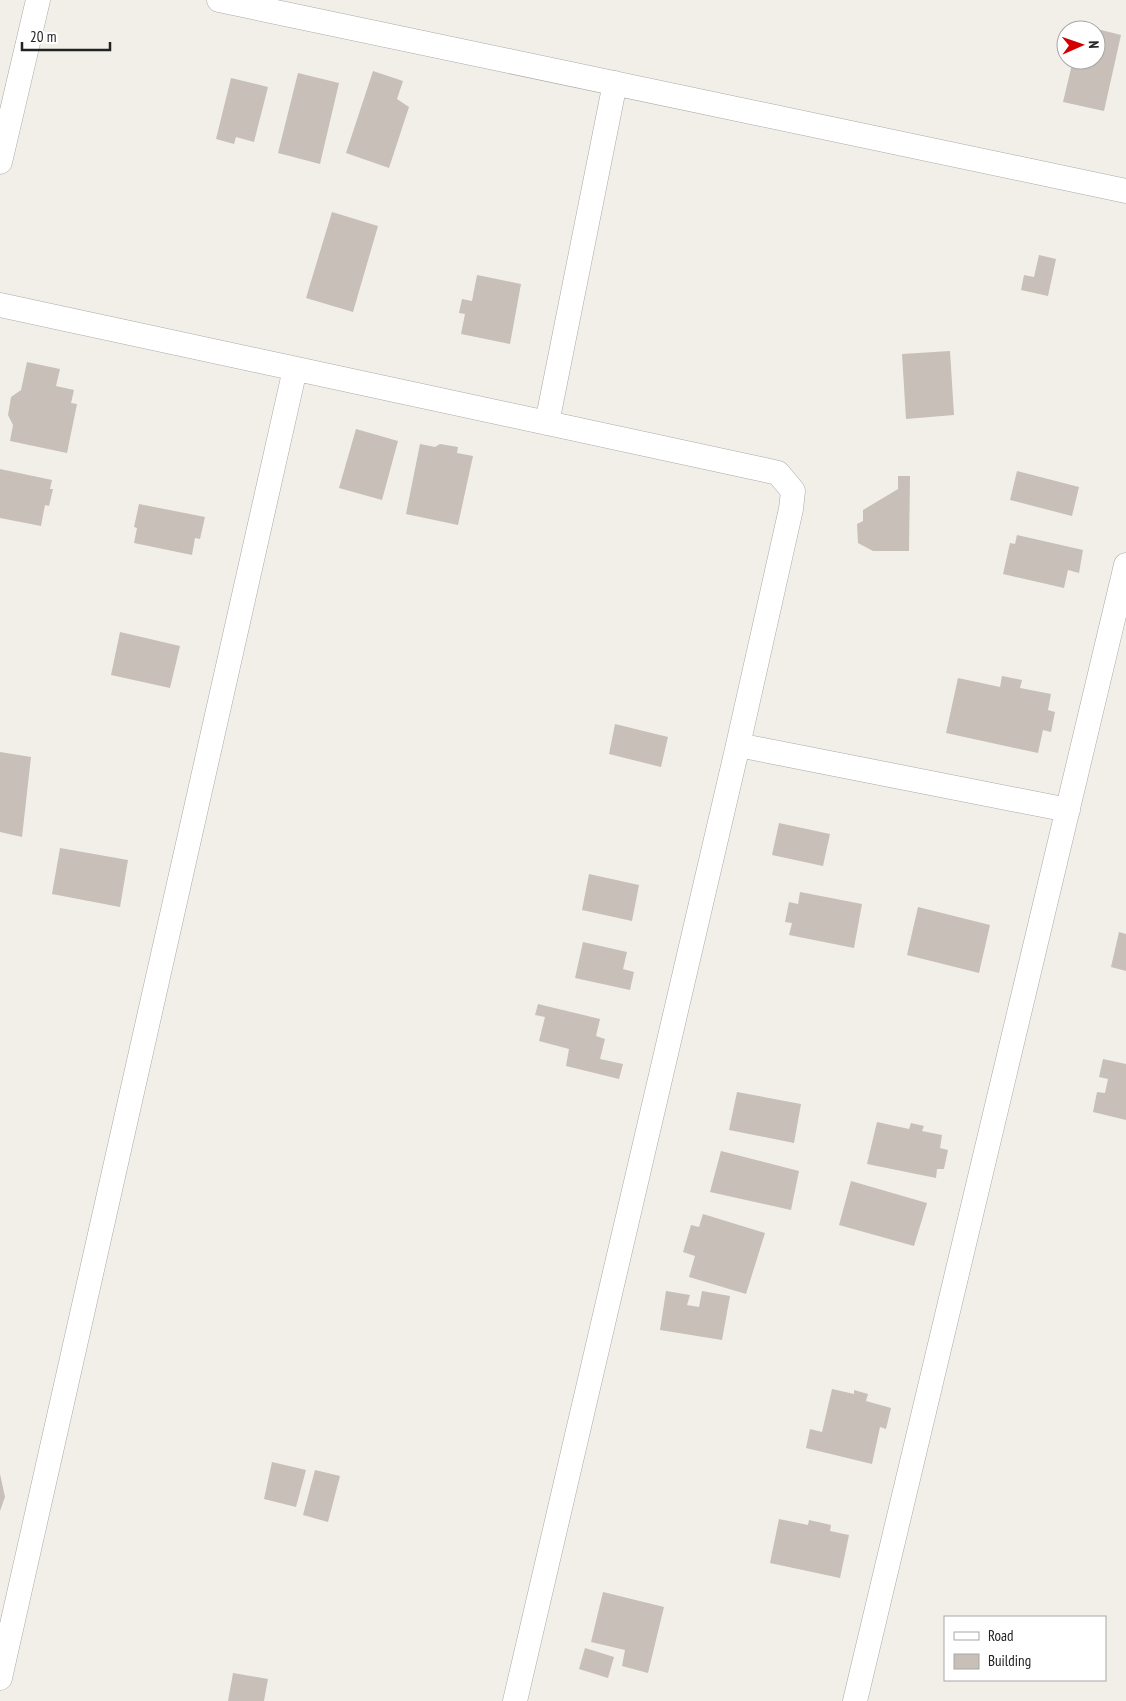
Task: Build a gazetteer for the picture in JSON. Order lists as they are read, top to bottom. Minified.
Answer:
{"legend":["Road","Building"],"scale_bar":"20 m","north":"right"}
